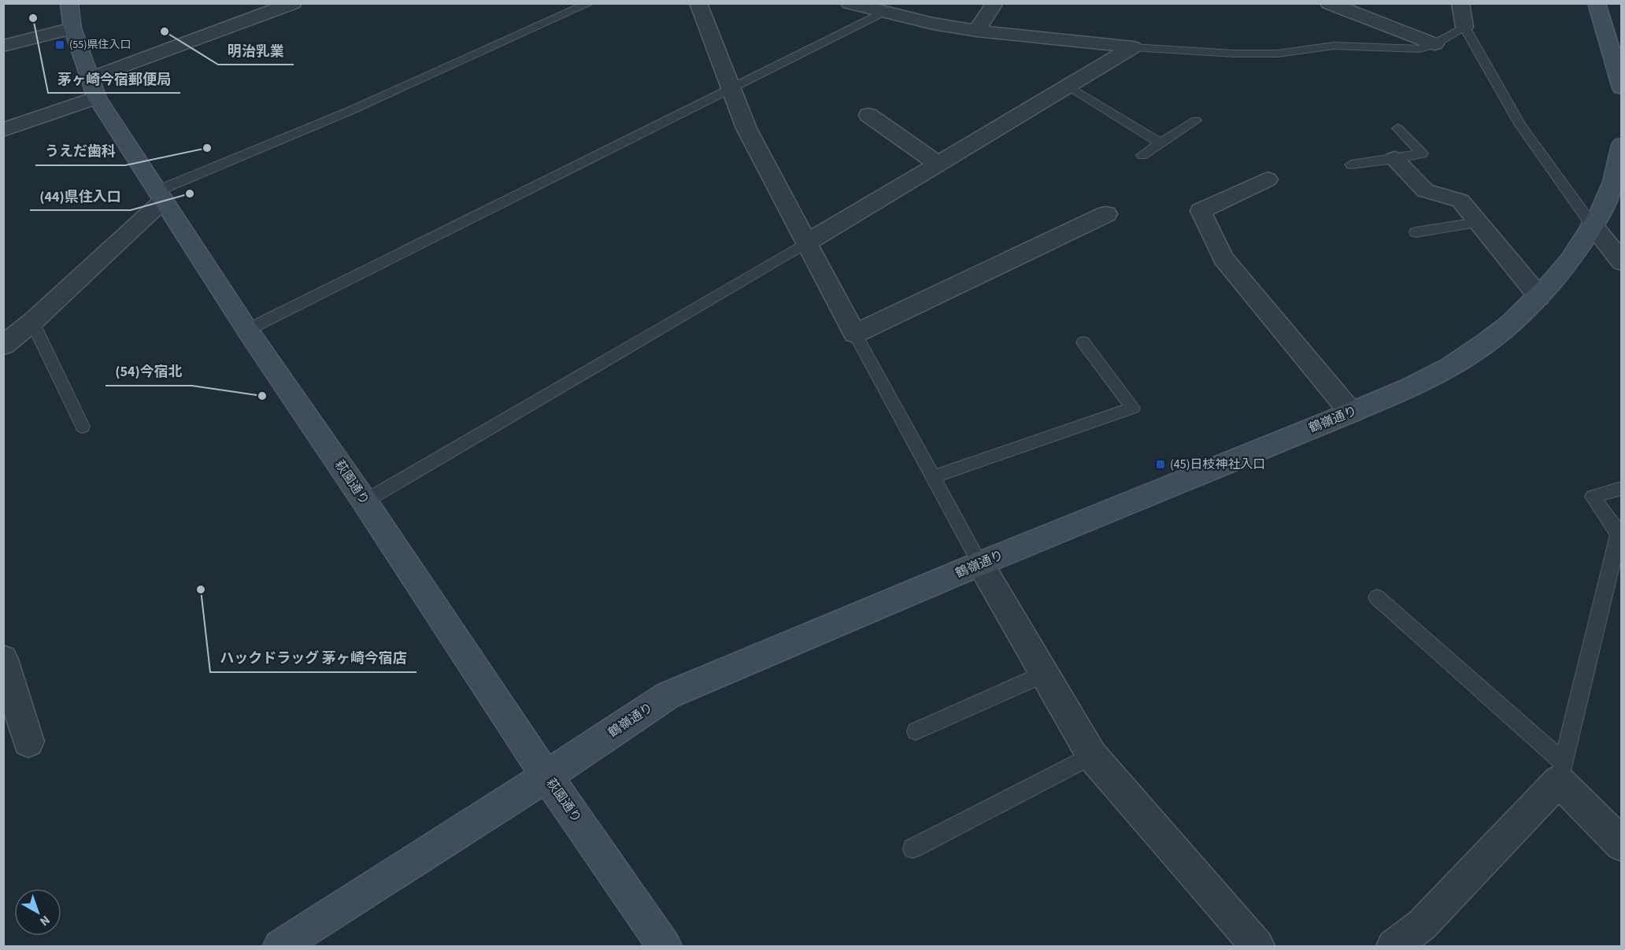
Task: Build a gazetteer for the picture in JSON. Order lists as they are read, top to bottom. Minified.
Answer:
{"streets":{"street":["鶴嶺通り","萩園通り"]},"crossings":[["鶴嶺通り","萩園通り"]],"places":{"other":["茅ヶ崎今宿郵便局","明治乳業","うえだ歯科","(44)県住入口","(54)今宿北","ハックドラッグ 茅ヶ崎今宿店"],"transit":["(55)県住入口","(45)日枝神社入口"]},"north":"bottom right"}
